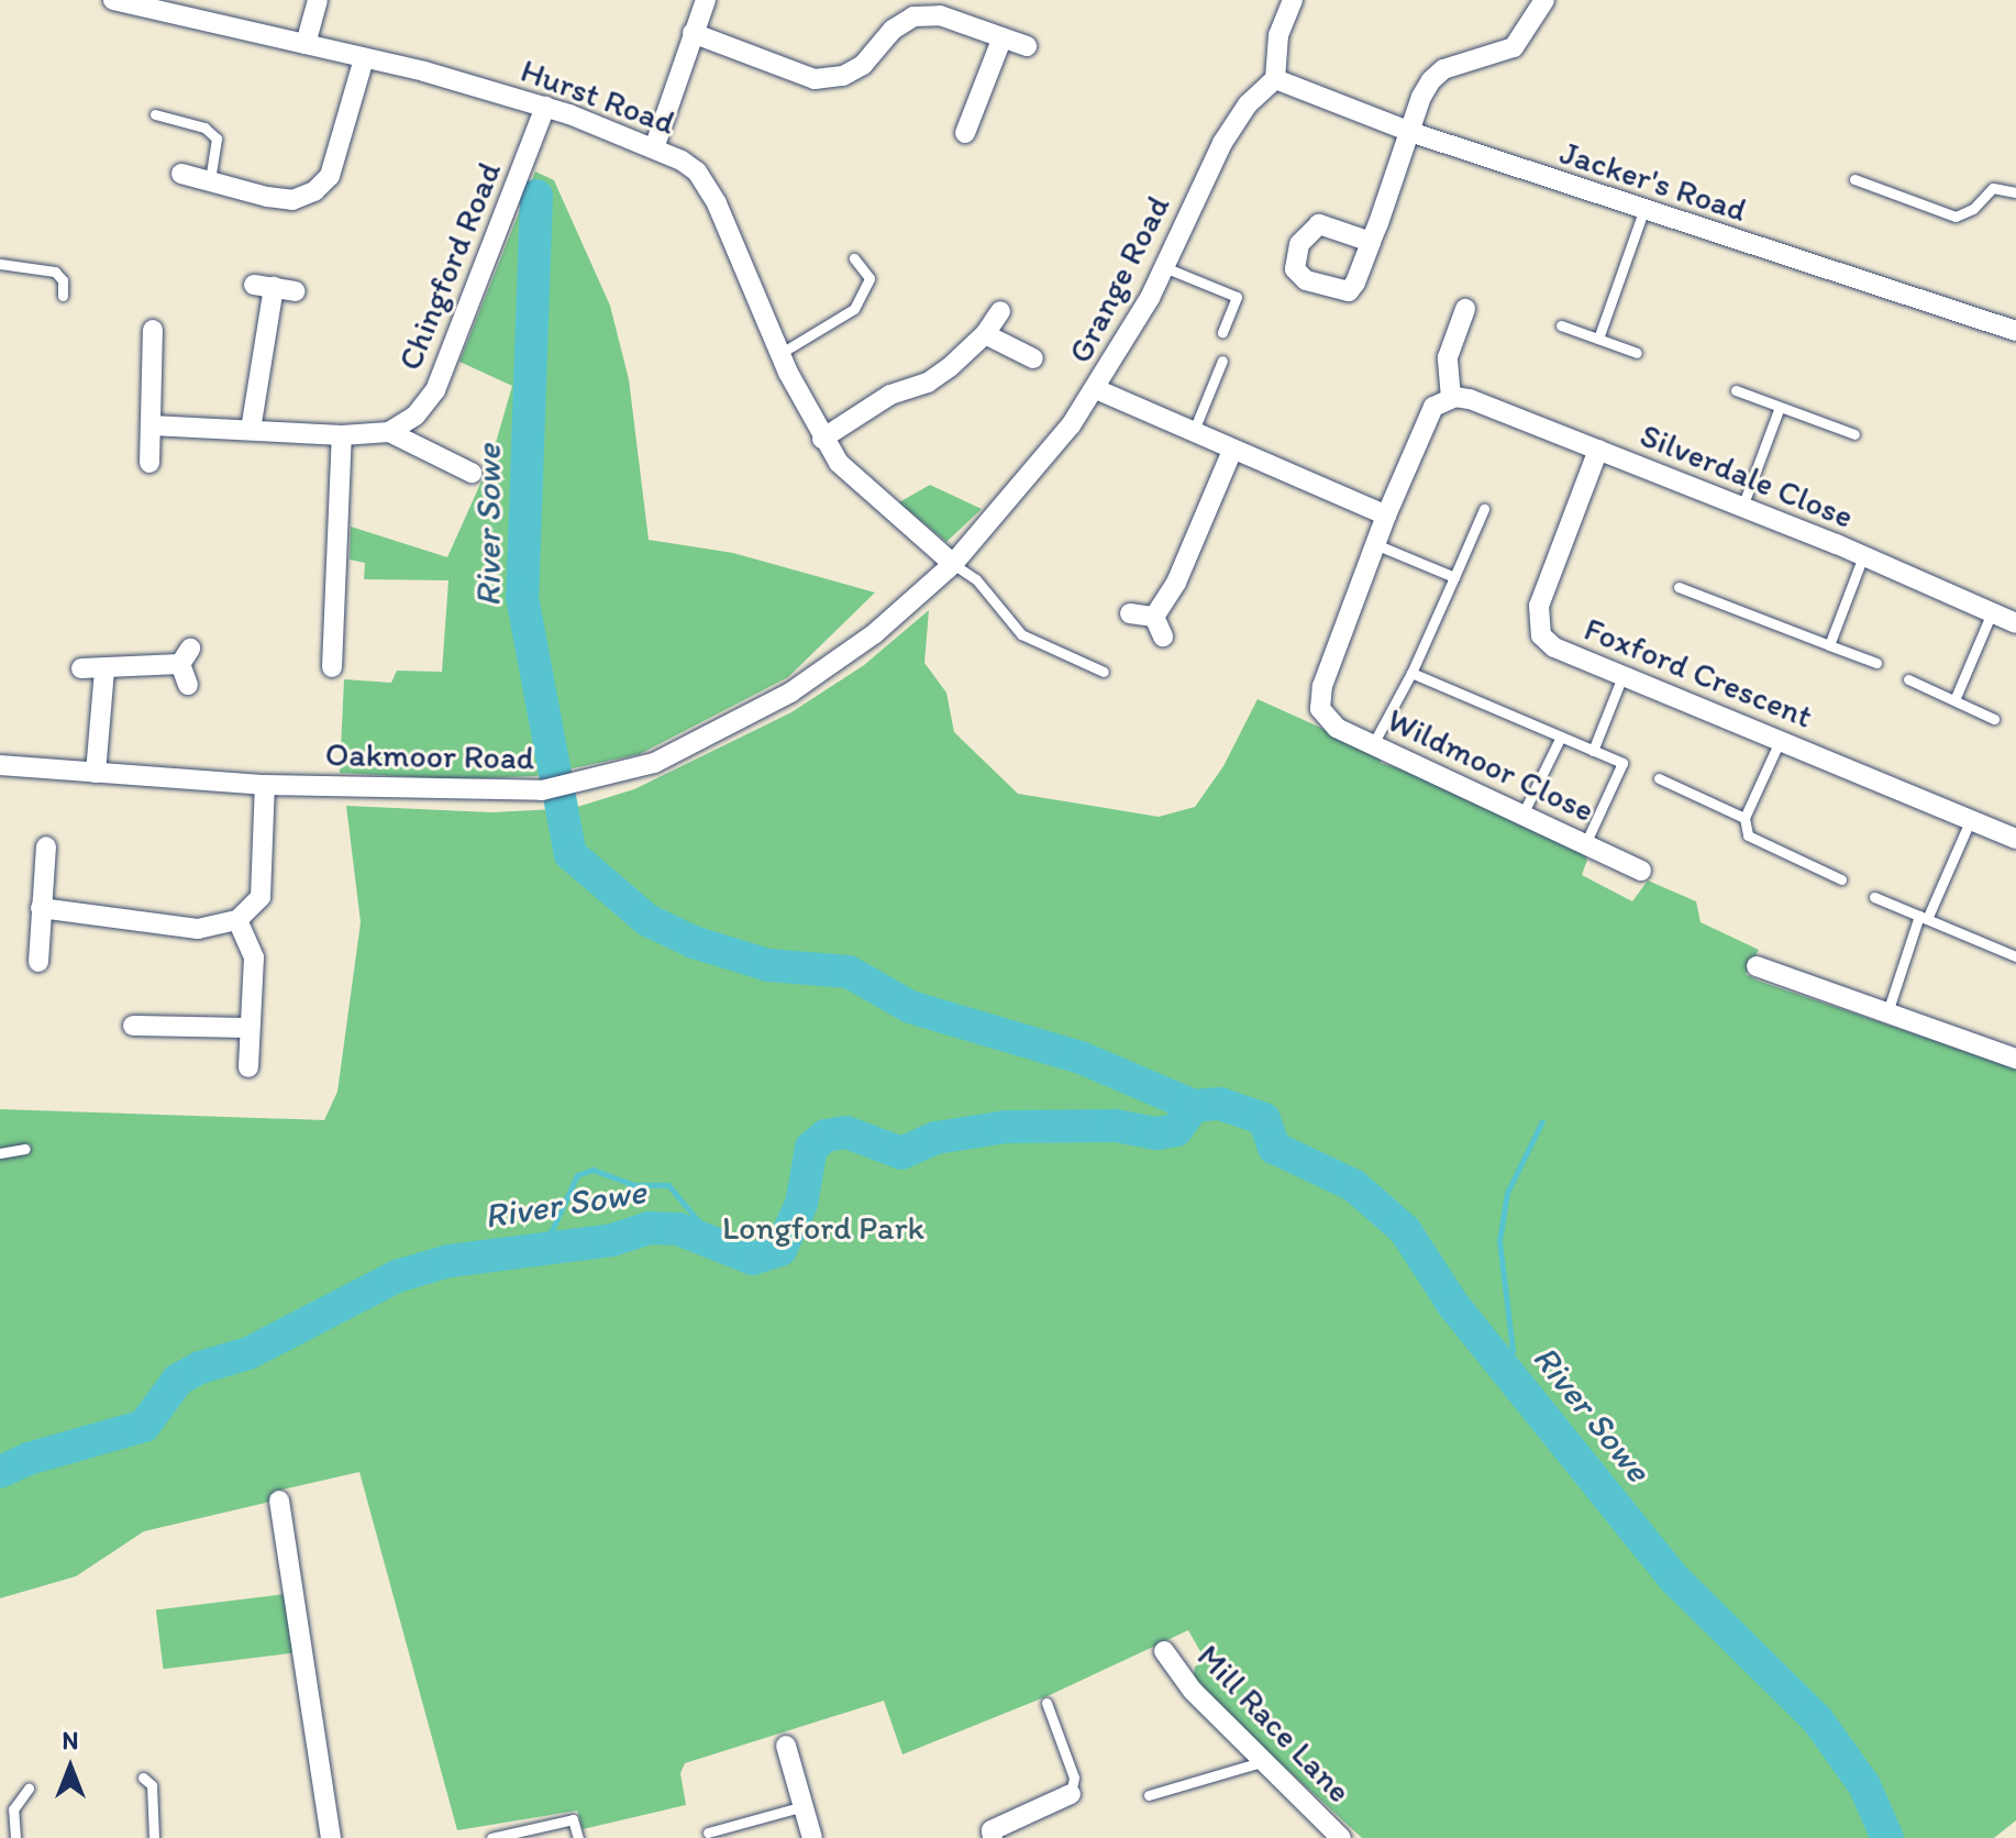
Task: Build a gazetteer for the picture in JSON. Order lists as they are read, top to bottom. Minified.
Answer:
{"streets":{"street":["Hurst Road","Jacker's Road","Chingford Road","Grange Road","Silverdale Close","Foxford Crescent","Oakmoor Road","Wildmoor Close","Mill Race Lane"]},"crossings":[["Hurst Road","Chingford Road"],["Hurst Road","Grange Road"],["Hurst Road","Oakmoor Road"],["Jacker's Road","Grange Road"],["Grange Road","Oakmoor Road"],["Silverdale Close","Foxford Crescent"]],"water":["River Sowe"],"parks":["Longford Park"],"north":"top"}
